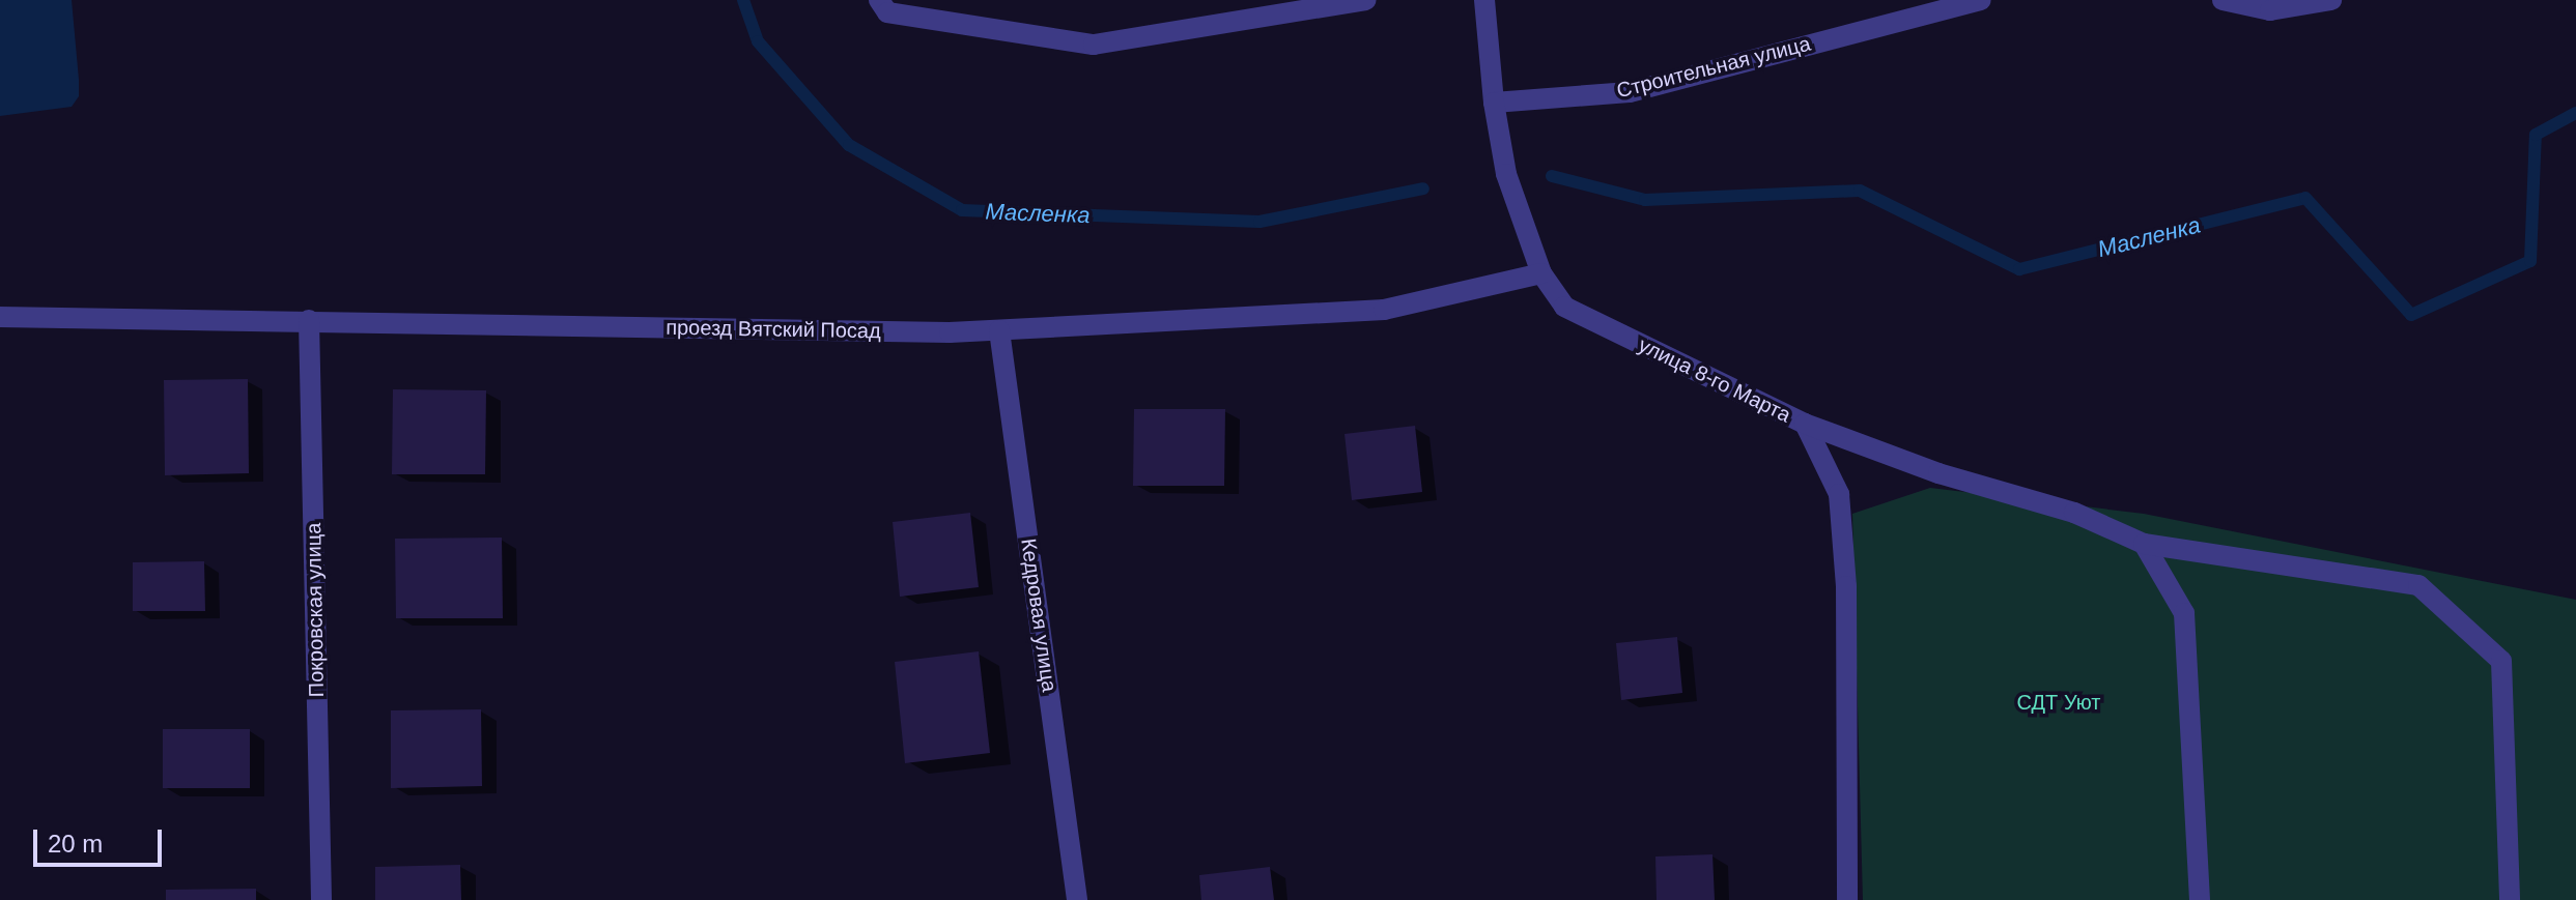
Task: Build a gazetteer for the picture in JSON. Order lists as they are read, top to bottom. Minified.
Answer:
{"streets":{"street":["Строительная улица","проезд Вятский Посад","улица 8-го Марта","Покровская улица","Кедровая улица"]},"crossings":[["Строительная улица","улица 8-го Марта"],["проезд Вятский Посад","улица 8-го Марта"],["проезд Вятский Посад","Покровская улица"],["проезд Вятский Посад","Кедровая улица"]],"water":["Масленка"],"parks":["СДТ Уют"],"scale_bar":"20 m"}
